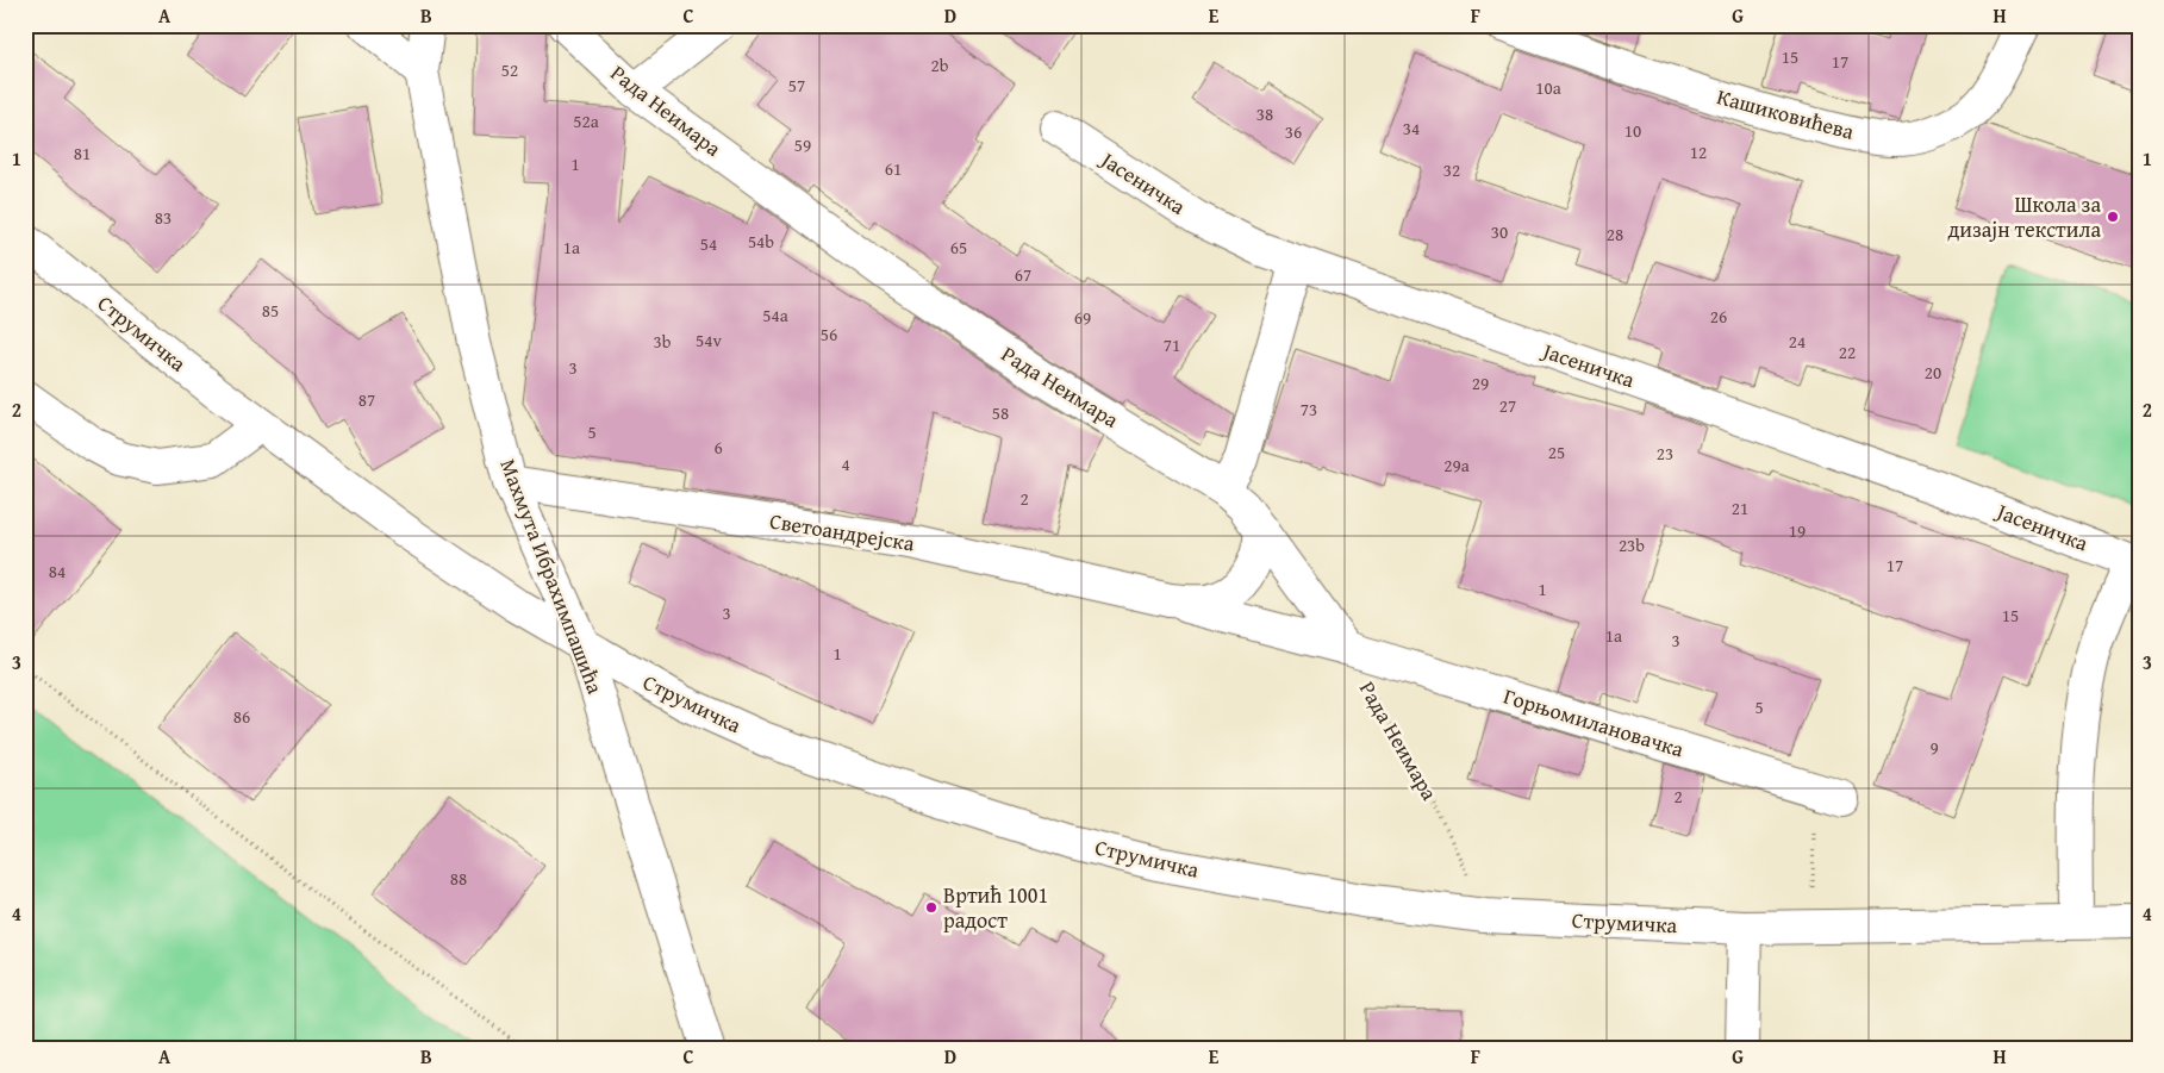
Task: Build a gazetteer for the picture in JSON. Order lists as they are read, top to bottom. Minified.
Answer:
{"streets":{"street":["Рада Неимара","Кашиковићева","Јасеничка","Струмичка","Светоандрејска","Махмута Ибрахимпашића","Горњомилановачка"]},"crossings":[["Рада Неимара","Светоандрејска"],["Рада Неимара","Горњомилановачка"],["Струмичка","Махмута Ибрахимпашића"],["Светоандрејска","Махмута Ибрахимпашића"],["Светоандрејска","Горњомилановачка"]],"places":["Школа за дизајн текстила","Вртић 1001 радост"],"house_numbers":["15","17","2b","52","57","10a","38","52a","34","10","36","59","12","81","1","61","32","83","30","28","54b","54","1a","65","67","85","54a","26","69","56","54v","3b","24","71","22","3","20","29","87","27","73","58","5","6","25","23","4","29a","2","21","19","23b","17","84","1","3","15","1a","3","1","5","86","9","2","88"],"grid":{"columns":["A","B","C","D","E","F","G","H"],"rows":["1","2","3","4"]}}
